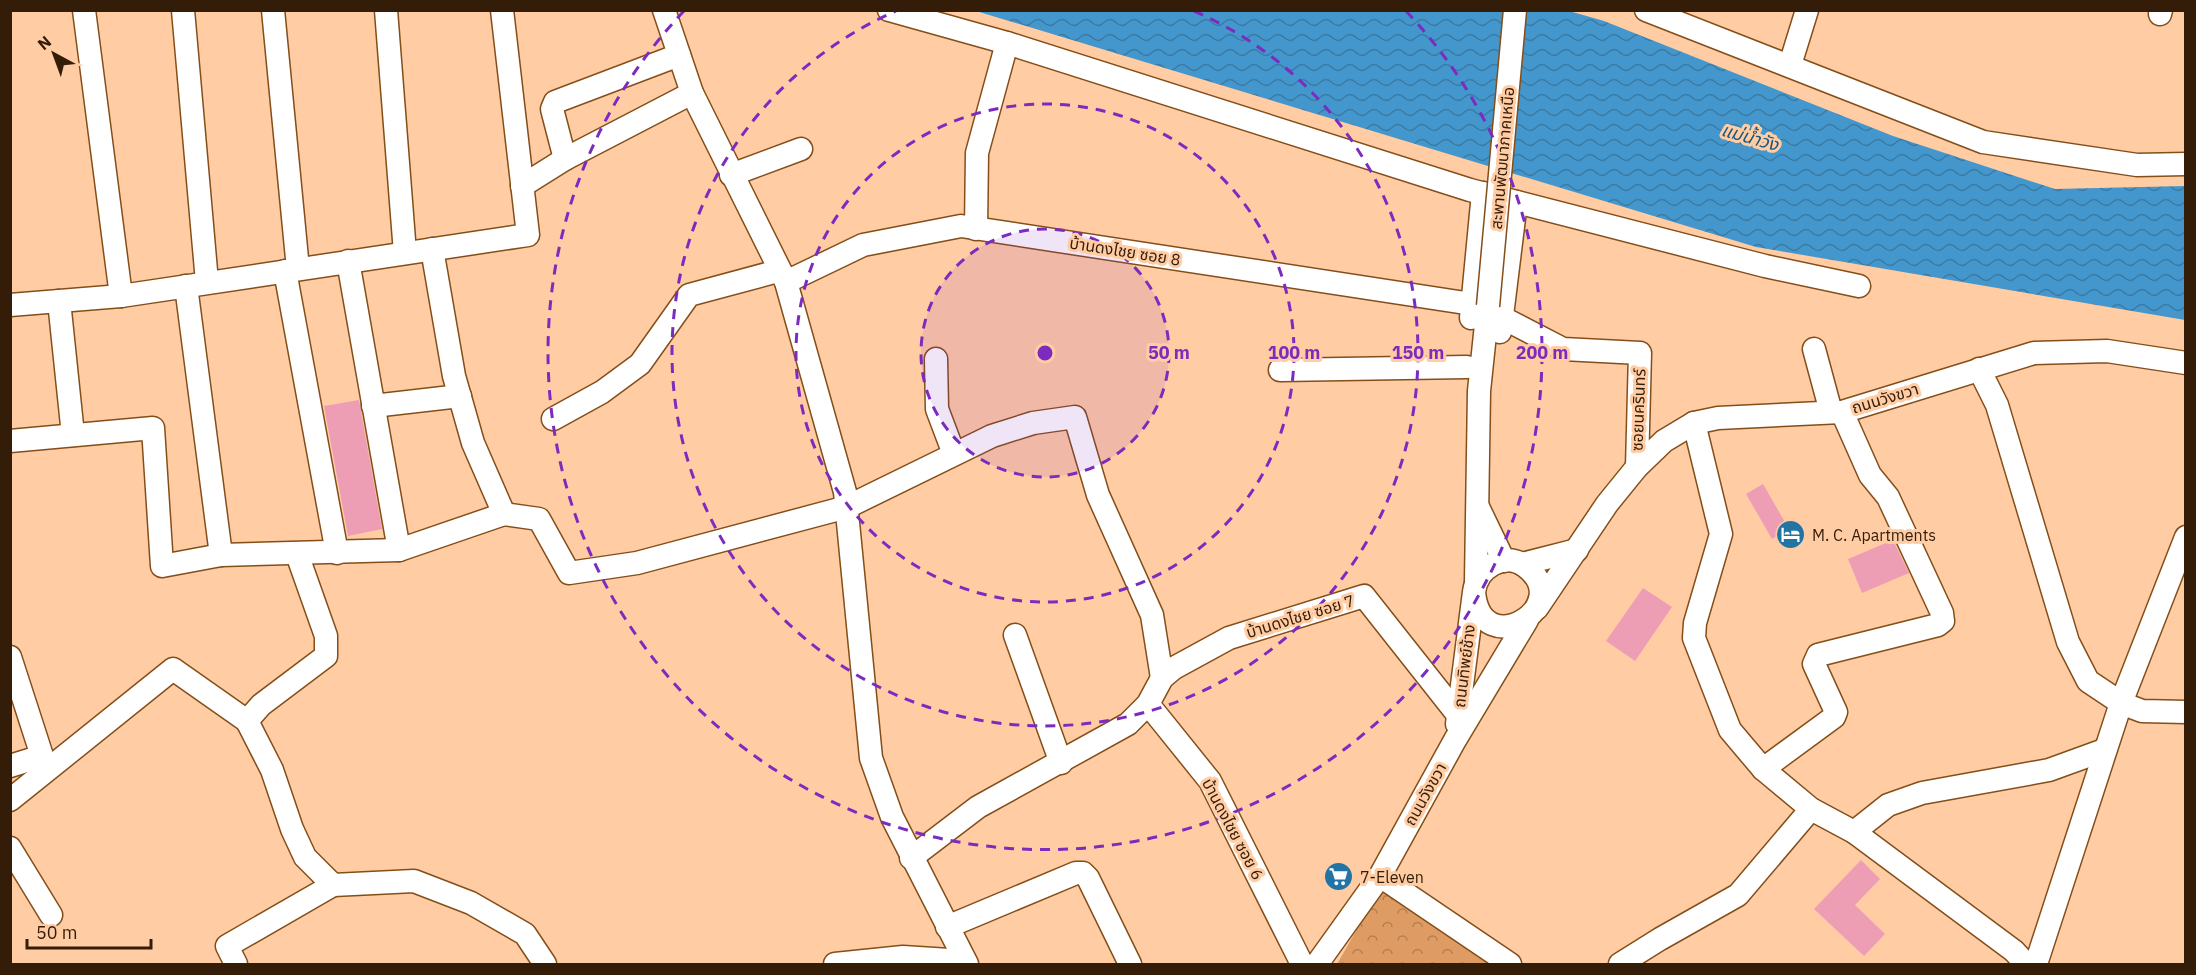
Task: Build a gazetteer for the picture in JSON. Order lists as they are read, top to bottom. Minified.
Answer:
{"streets":{"street":["สะพานพัฒนาภาคเหนือ","บ้านดงไชย ซอย 8","ถนนวังขวา","ซอยนครินทร์","บ้านดงไชย ซอย 7","ถนนทิพย์ช้าง","บ้านดงไชย ซอย 6"]},"crossings":[["สะพานพัฒนาภาคเหนือ","บ้านดงไชย ซอย 8"],["สะพานพัฒนาภาคเหนือ","ถนนทิพย์ช้าง"],["บ้านดงไชย ซอย 8","ซอยนครินทร์"],["บ้านดงไชย ซอย 8","ถนนทิพย์ช้าง"],["ถนนวังขวา","ซอยนครินทร์"],["ถนนวังขวา","ถนนทิพย์ช้าง"],["บ้านดงไชย ซอย 7","ถนนทิพย์ช้าง"],["บ้านดงไชย ซอย 7","บ้านดงไชย ซอย 6"]],"water":["แม่น้ำวัง"],"places":{"hotel":["M. C. Apartments"],"supermarket":["7-Eleven"]},"scale_bar":"50 m","north":"top left","rings":["50 m","100 m","150 m","200 m"]}
